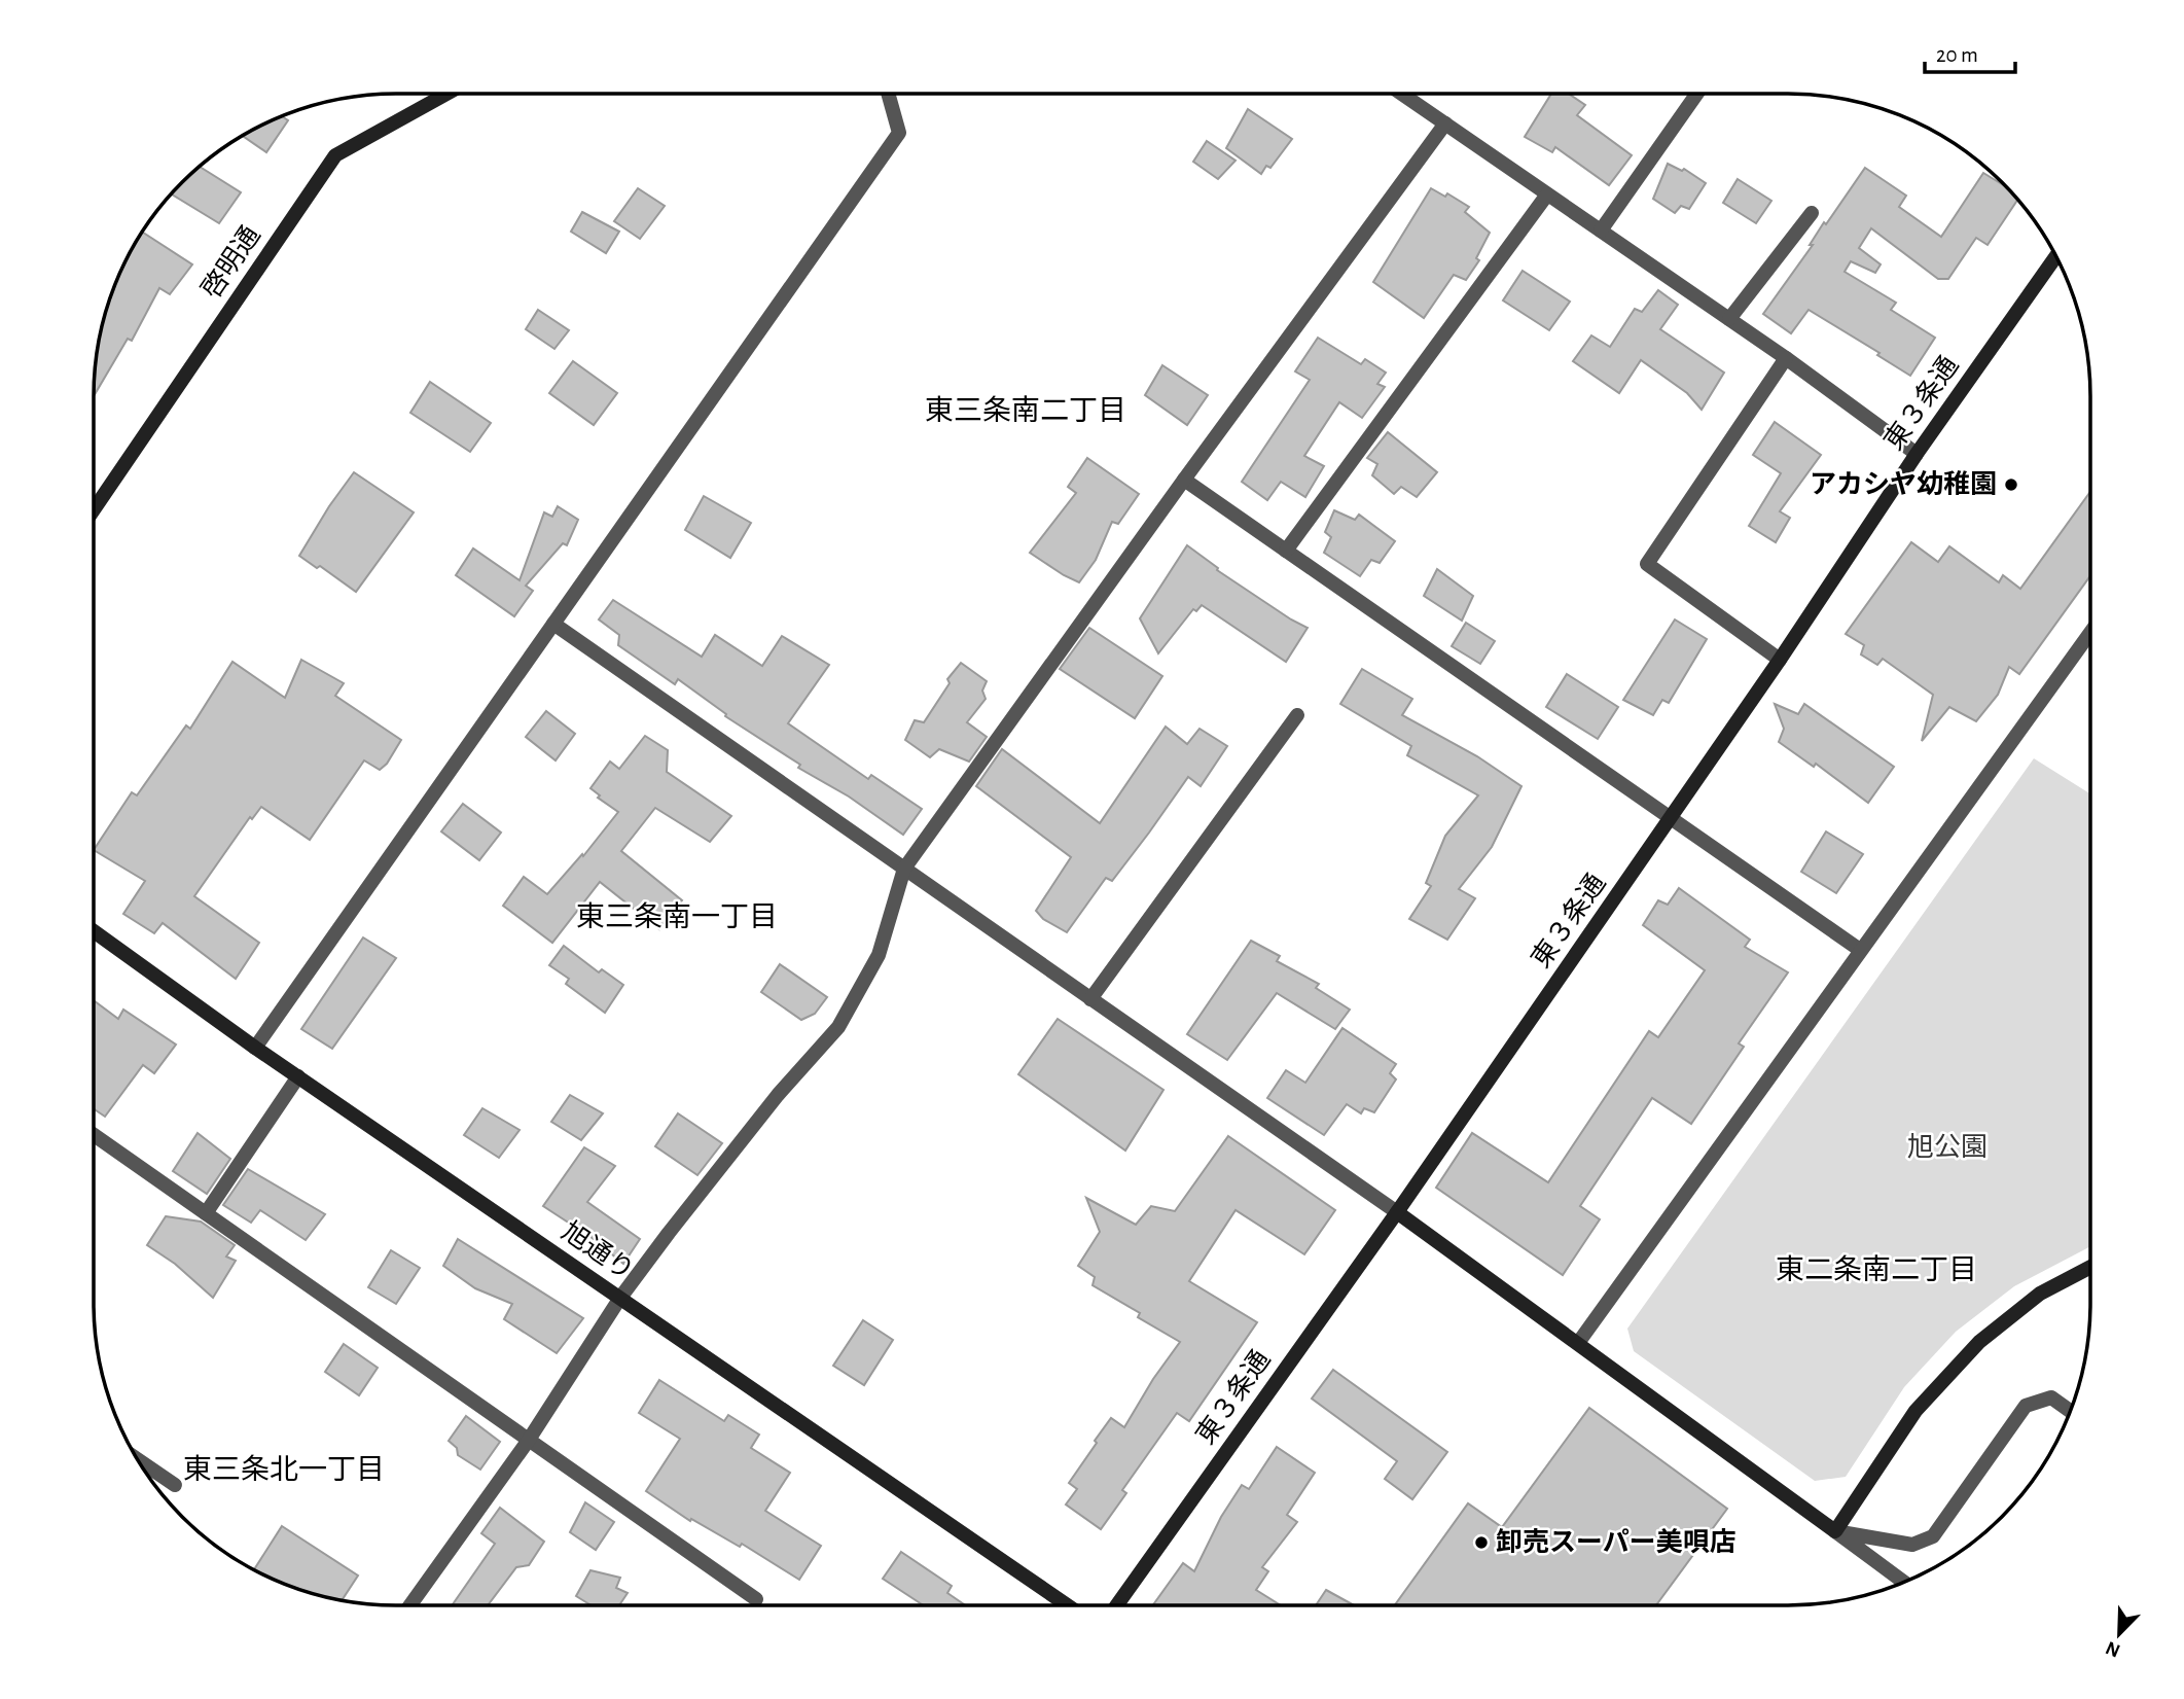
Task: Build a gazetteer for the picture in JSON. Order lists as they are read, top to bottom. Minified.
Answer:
{"streets":{"street":["啓明通","東３条通","旭通り"]},"districts":["東三条南二丁目","東三条南一丁目","東二条南二丁目","東三条北一丁目"],"parks":["旭公園"],"places":["アカシヤ幼稚園","卸売スーパー美唄店"],"scale_bar":"20 m","north":"bottom left"}
